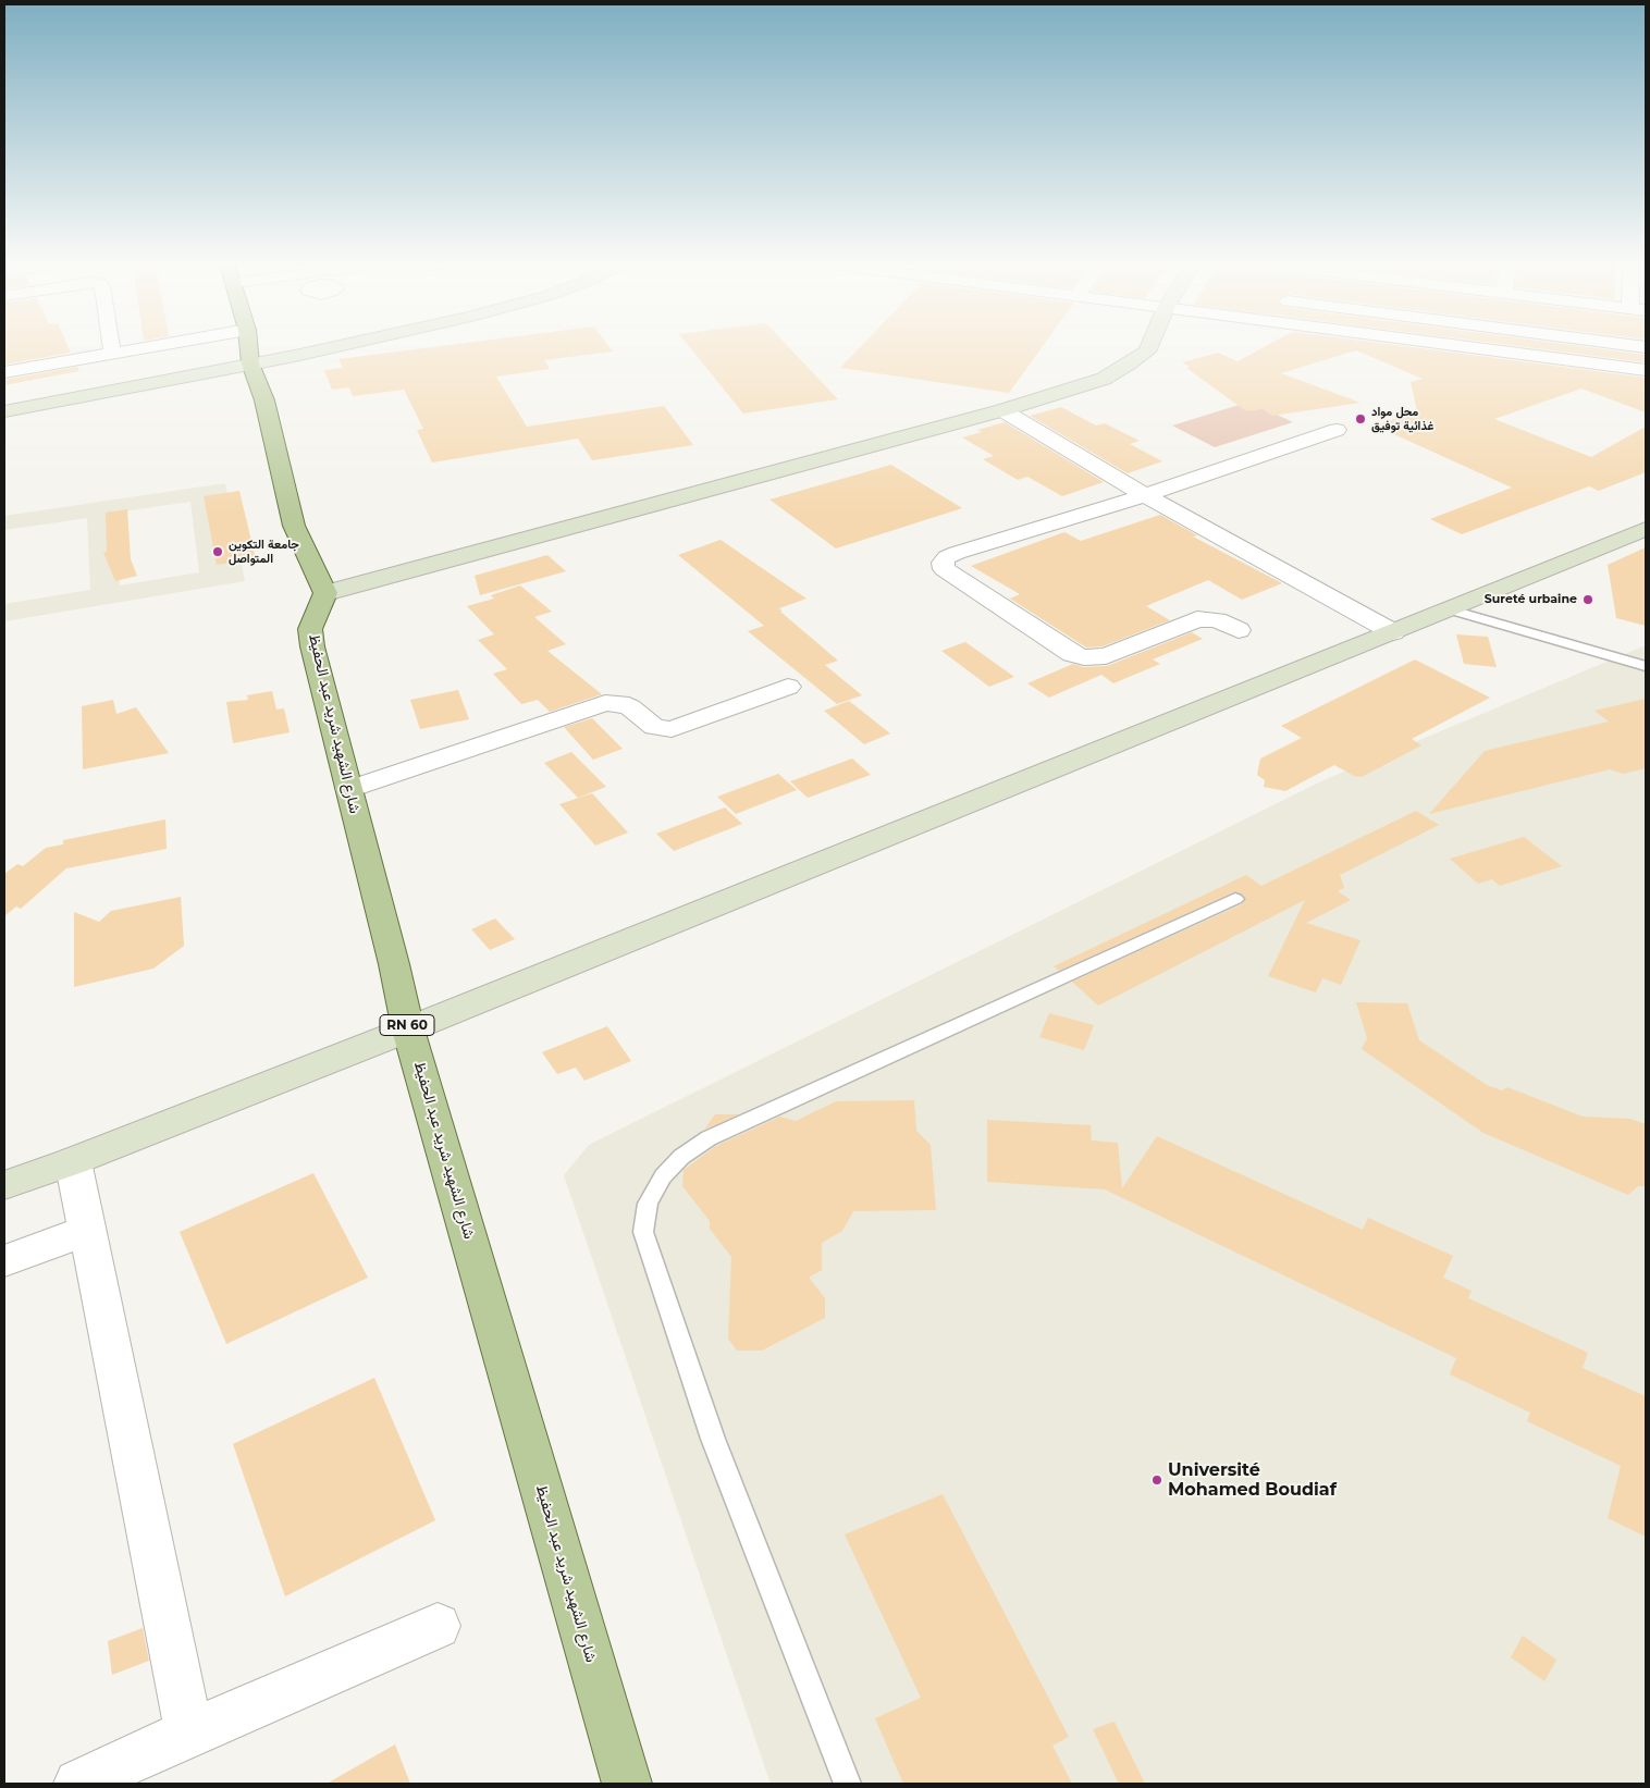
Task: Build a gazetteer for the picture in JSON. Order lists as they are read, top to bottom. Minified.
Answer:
{"streets":{"main road":["شارع الشهيد شريد عبد الحفيظ","RN 60"]},"places":["محل مواد غذائية توفيق","جامعة التكوين المتواصل","Sureté urbaine","Université Mohamed Boudiaf"]}
